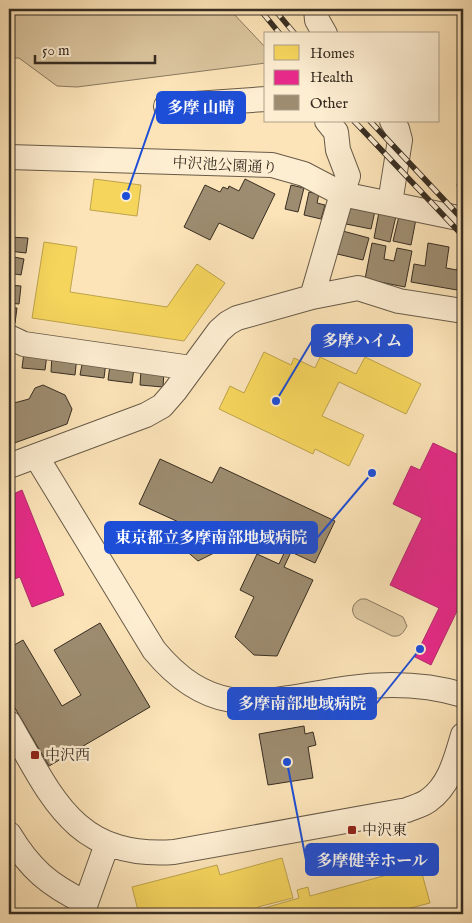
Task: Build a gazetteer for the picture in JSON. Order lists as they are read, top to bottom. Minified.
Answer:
{"streets":{"street":["中沢池公園通り"]},"places":{"other":["多摩 山晴","多摩ハイム","東京都立多摩南部地域病院","多摩南部地域病院","多摩健幸ホール"],"transit":["中沢西","中沢東"]},"legend":["Homes","Health","Other"],"scale_bar":"50 m"}
